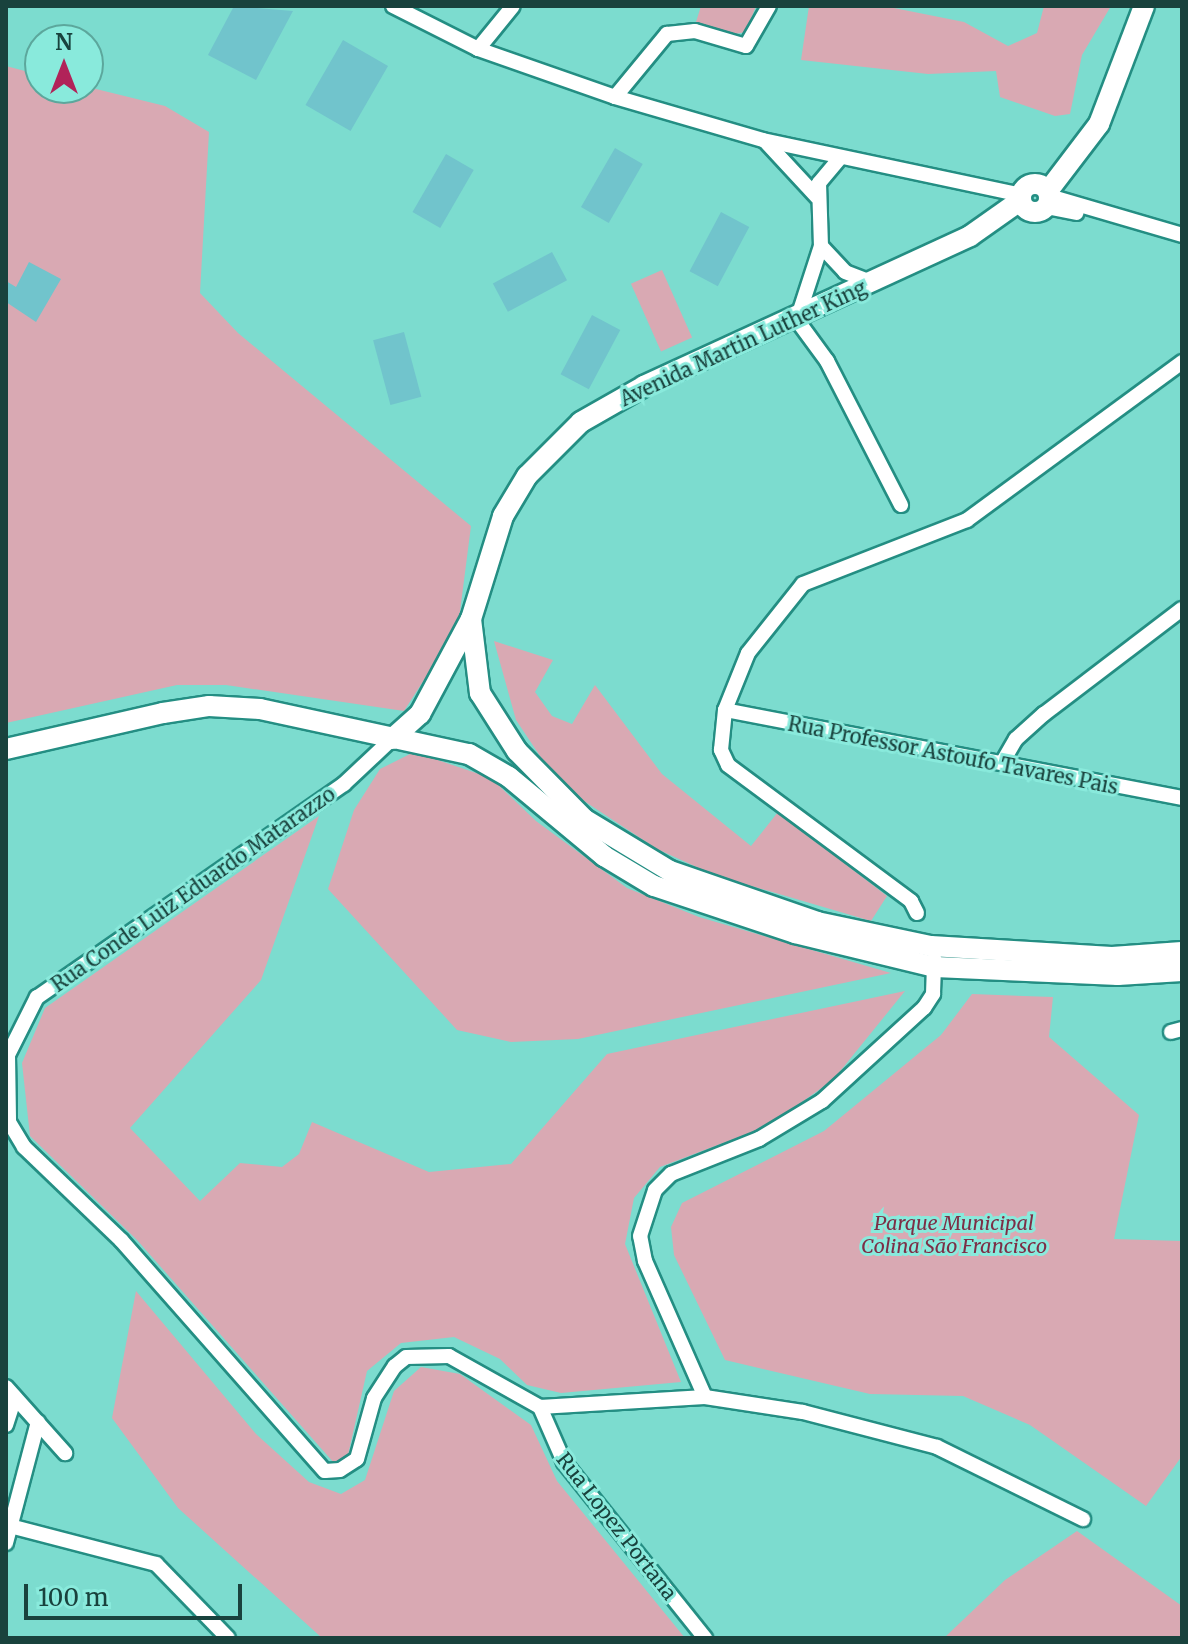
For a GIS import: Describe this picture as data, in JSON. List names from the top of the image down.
{
  "streets": {
    "main road": ["Avenida Martin Luther King"],
    "street": ["Rua Professor Astoufo Tavares Pais", "Rua Conde Luiz Eduardo Matarazzo", "Rua Lopez Portana"]
  },
  "crossings": [
    ["Avenida Martin Luther King", "Rua Conde Luiz Eduardo Matarazzo"],
    ["Rua Conde Luiz Eduardo Matarazzo", "Rua Lopez Portana"]
  ],
  "parks": ["Parque Municipal Colina São Francisco"],
  "scale_bar": "100 m",
  "north": "top"
}
